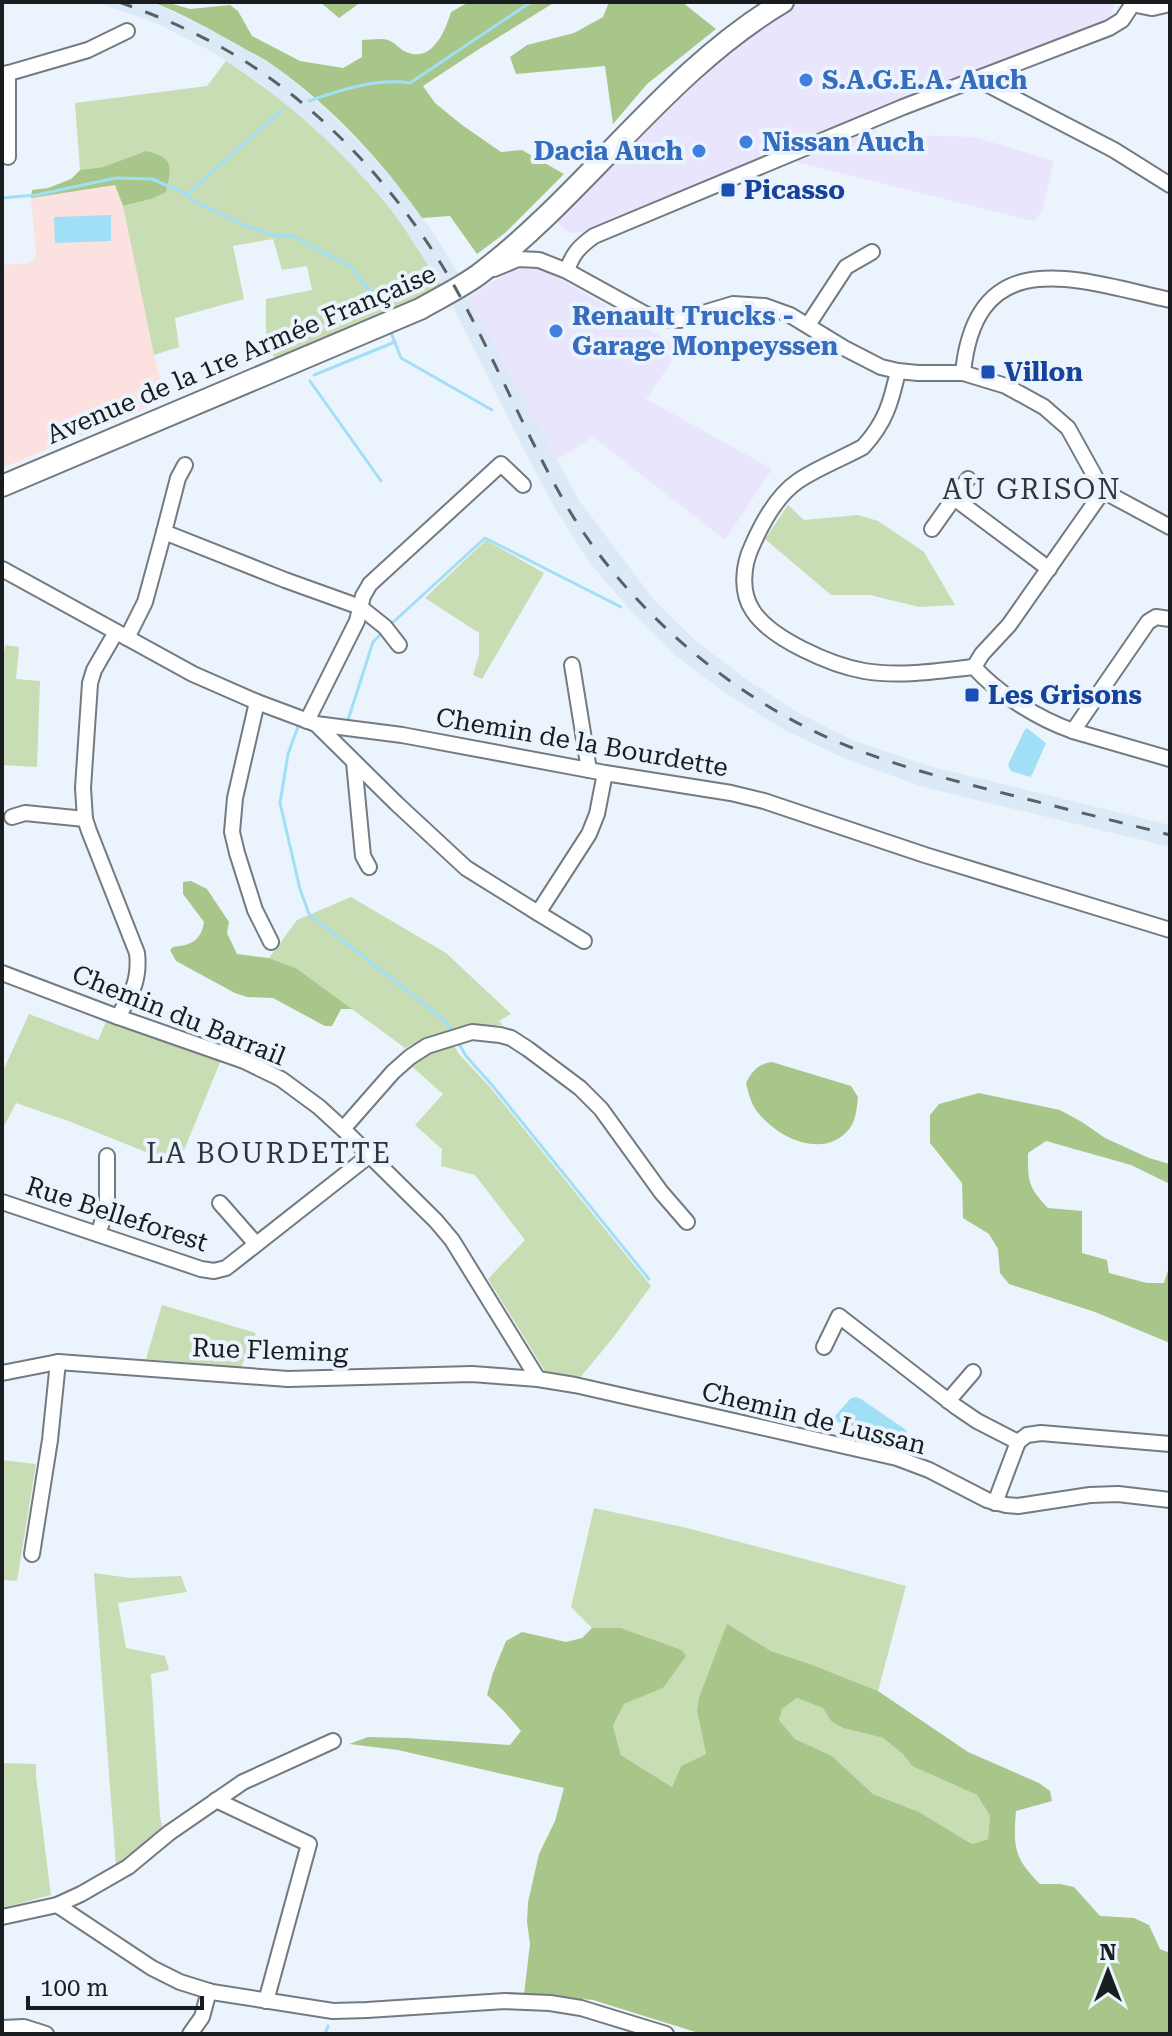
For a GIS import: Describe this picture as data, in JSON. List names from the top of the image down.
{
  "streets": {
    "main road": ["Avenue de la 1re Armée Française"],
    "street": [
      "Chemin de la Bourdette",
      "Chemin du Barrail",
      "Rue Belleforest",
      "Rue Fleming",
      "Chemin de Lussan"
    ]
  },
  "crossings": [
    ["Chemin du Barrail", "Rue Belleforest"],
    ["Chemin du Barrail", "Rue Fleming"],
    ["Chemin du Barrail", "Chemin de Lussan"],
    ["Rue Fleming", "Chemin de Lussan"]
  ],
  "districts": ["AU GRISON", "LA BOURDETTE"],
  "places": {
    "other": [
      "S.A.G.E.A. Auch",
      "Nissan Auch",
      "Dacia Auch",
      "Renault Trucks - Garage Monpeyssen"
    ],
    "transit": ["Picasso", "Villon", "Les Grisons"]
  },
  "scale_bar": "100 m",
  "north": "top"
}
